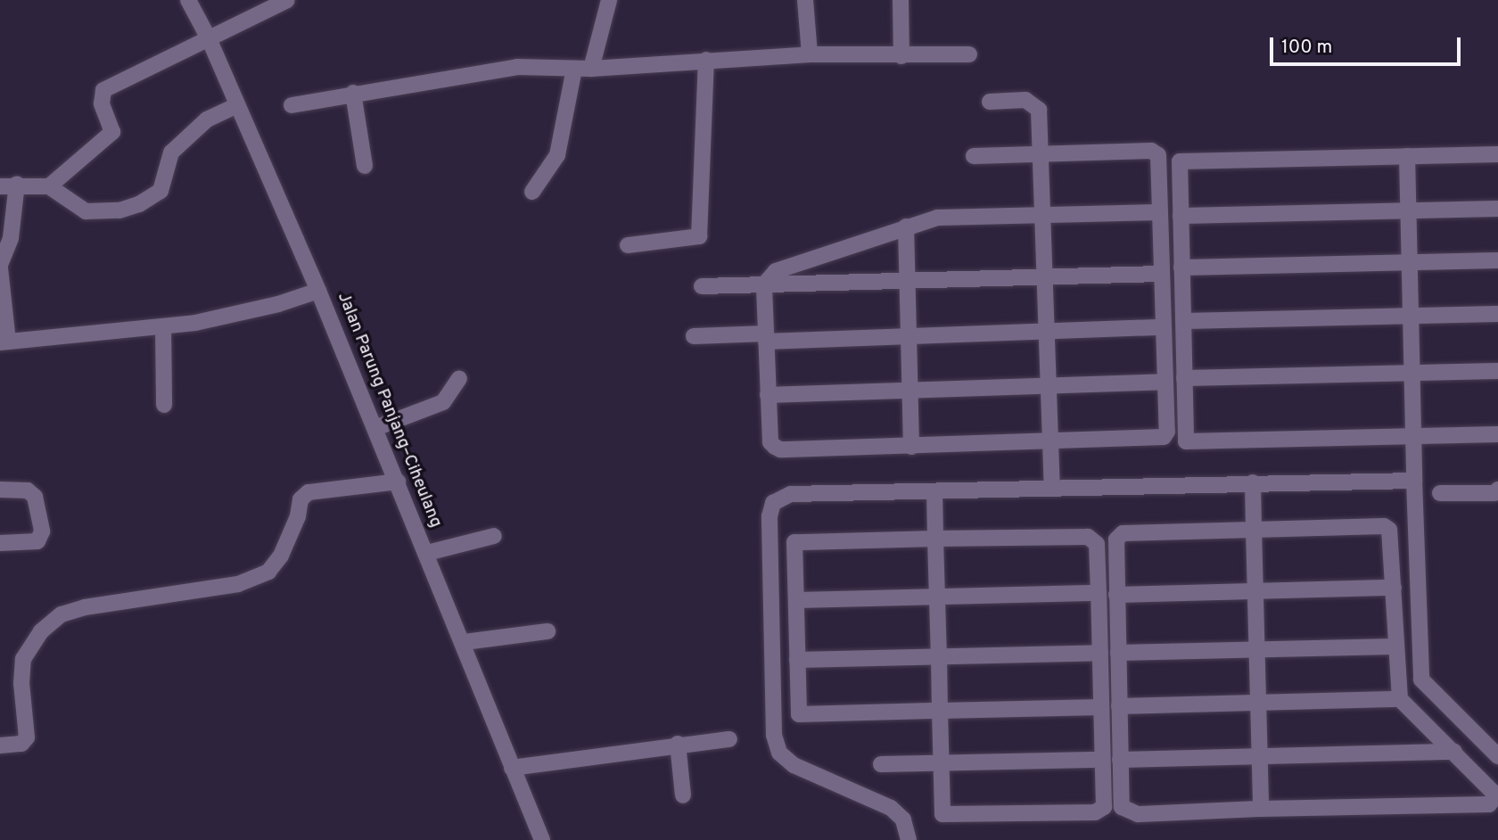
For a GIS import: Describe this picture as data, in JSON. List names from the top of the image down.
{
  "streets": {
    "street": ["Jalan Parung Panjang–Ciheulang"]
  },
  "scale_bar": "100 m"
}
